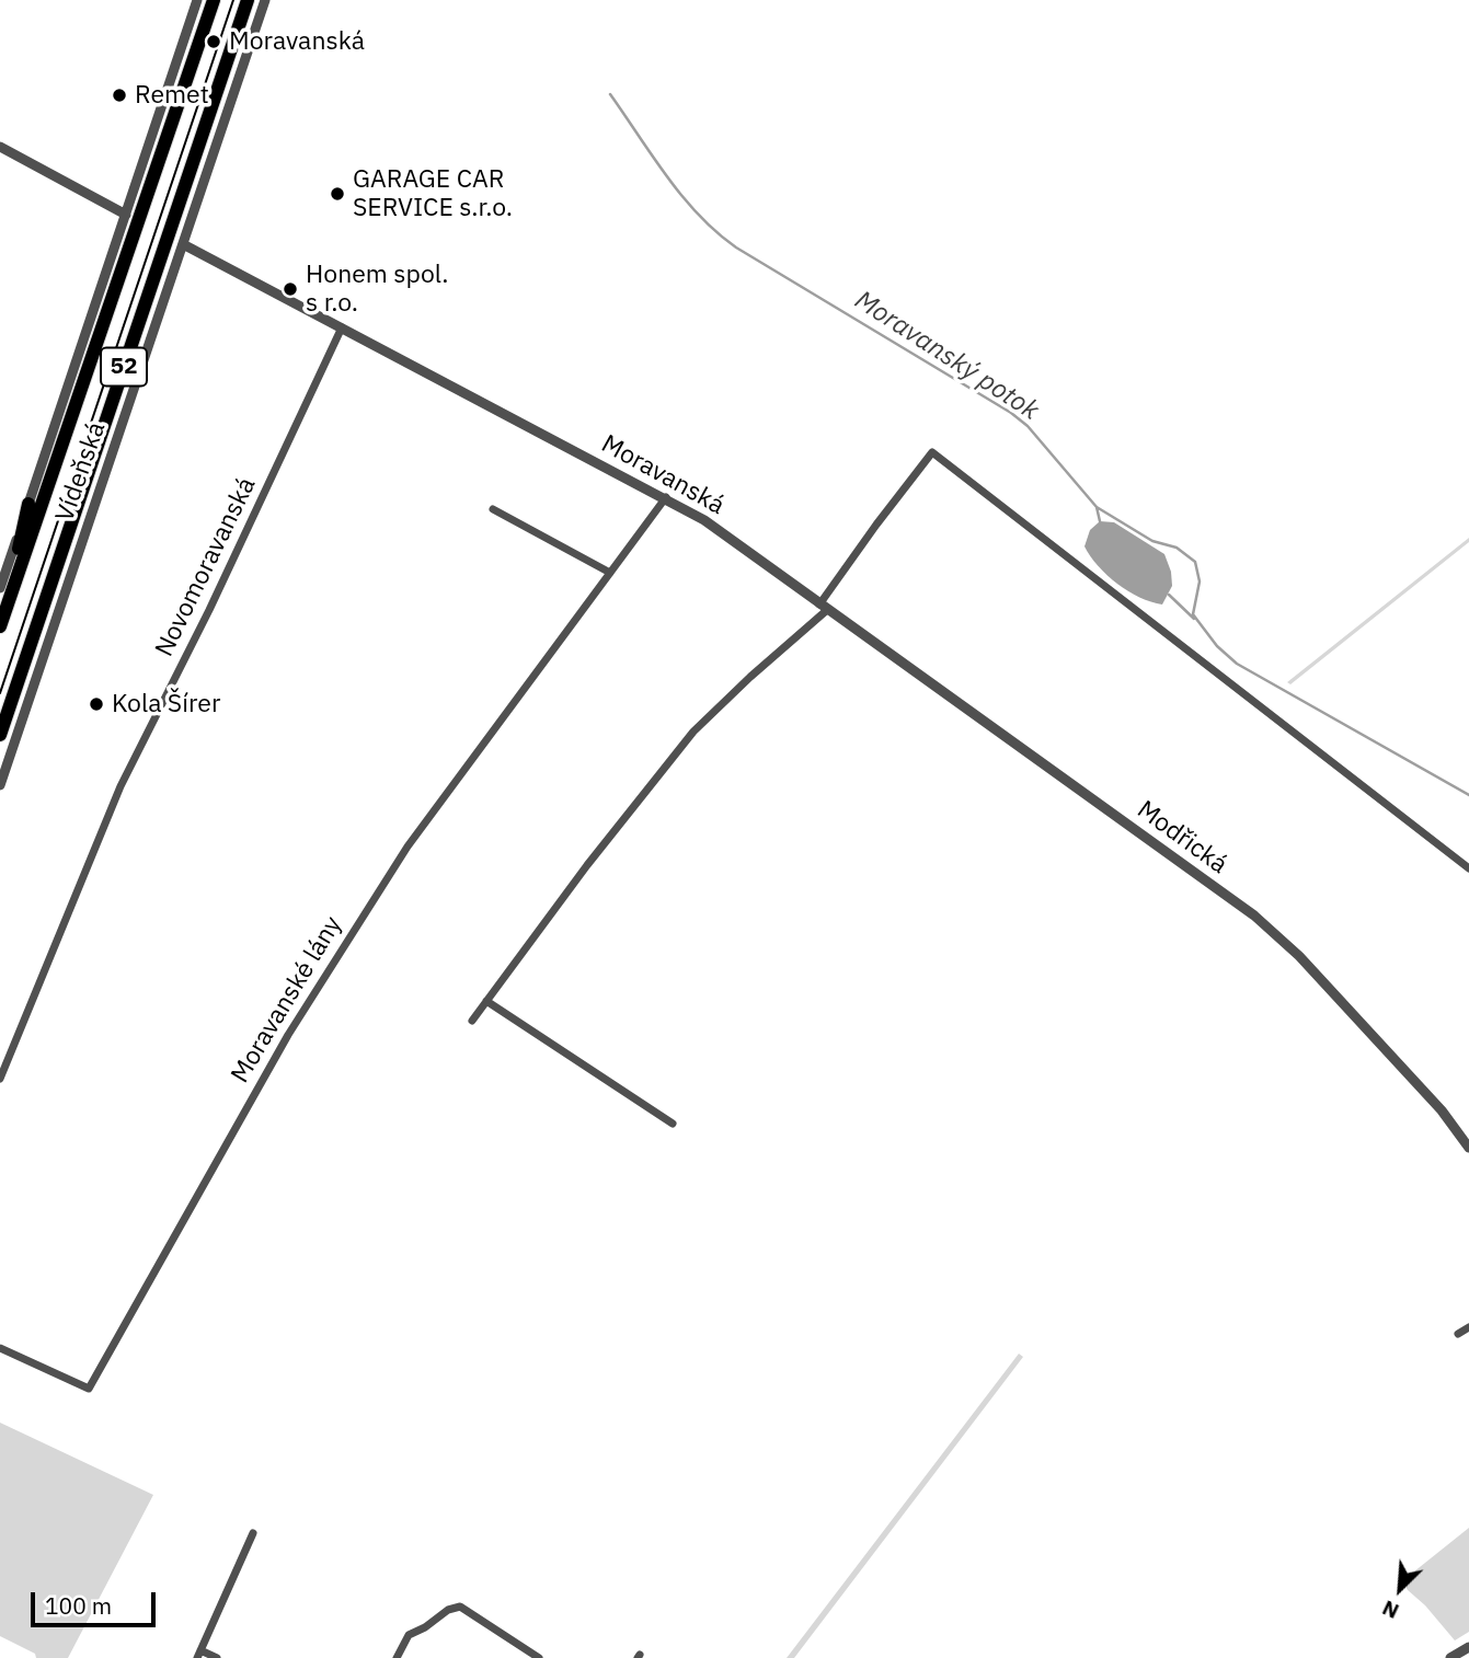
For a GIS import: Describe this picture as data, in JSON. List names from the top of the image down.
{
  "streets": {
    "highway": ["52", "Vídeňská"],
    "street": [
      "Moravanská",
      "Novomoravanská",
      "Modřická",
      "Moravanské lány"
    ]
  },
  "crossings": [
    ["Vídeňská", "Moravanská"],
    ["Moravanská", "Novomoravanská"],
    ["Moravanská", "Modřická"],
    ["Moravanská", "Moravanské lány"]
  ],
  "water": ["Moravanský potok"],
  "places": [
    "Moravanská",
    "Remet",
    "GARAGE CAR SERVICE s.r.o.",
    "Honem spol. s r.o.",
    "Kola Šírer"
  ],
  "scale_bar": "100 m",
  "north": "bottom left"
}
